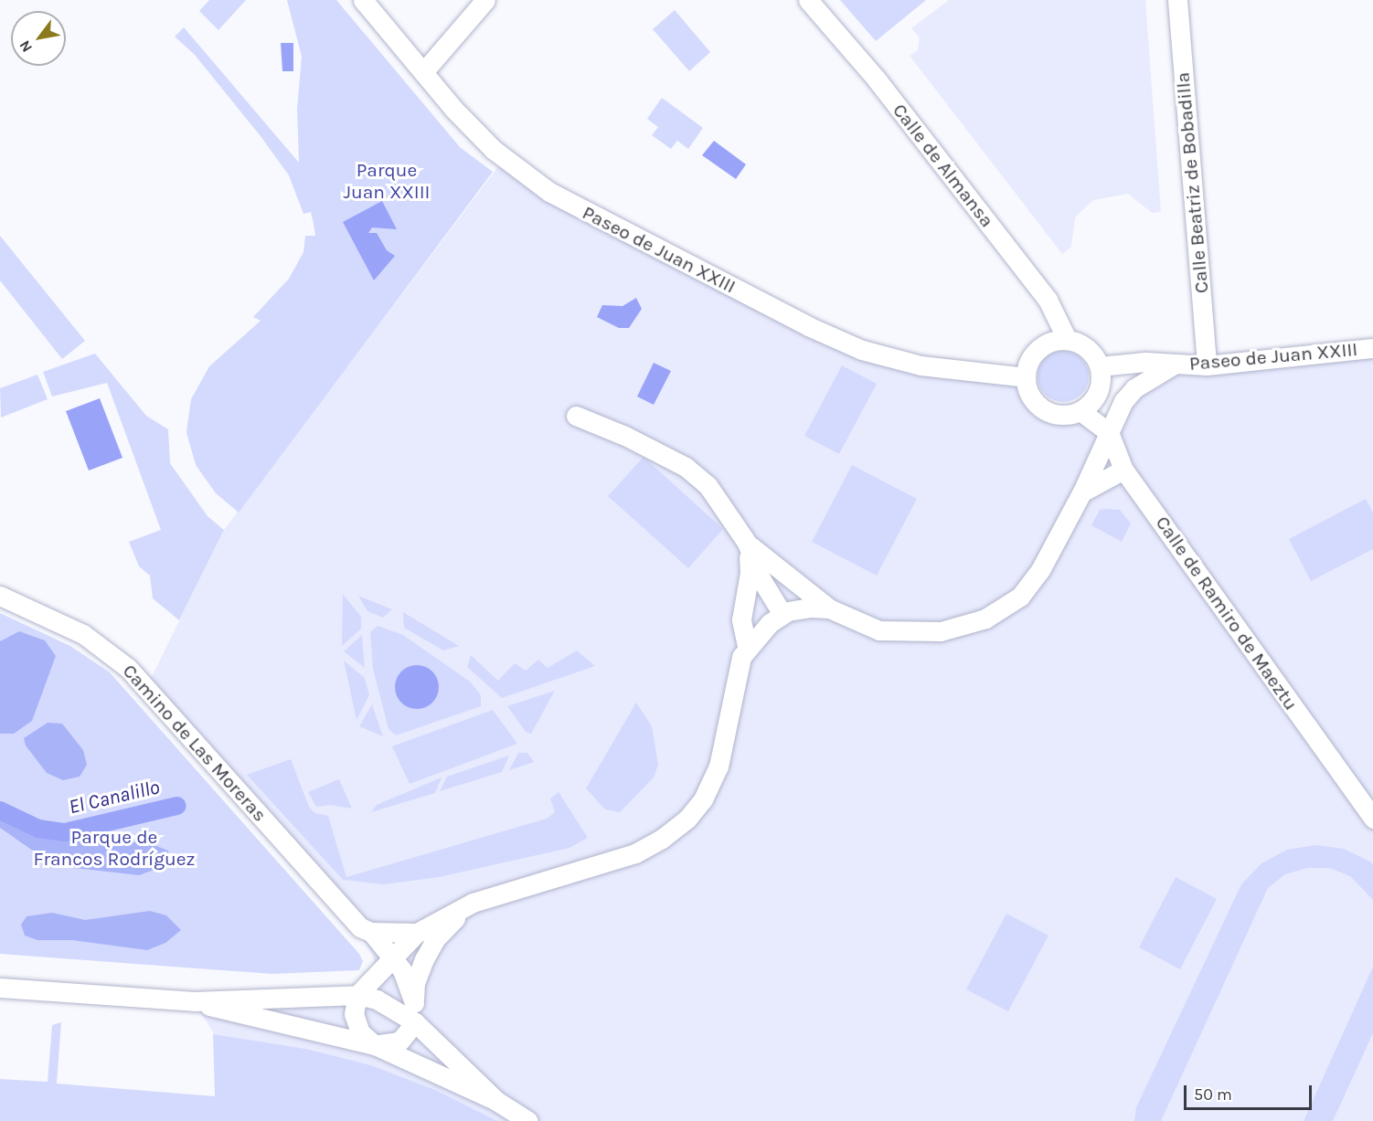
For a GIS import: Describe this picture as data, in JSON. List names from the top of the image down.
{
  "streets": {
    "street": [
      "Calle de Almansa",
      "Calle Beatriz de Bobadilla",
      "Paseo de Juan XXIII",
      "Calle de Ramiro de Maeztu",
      "Camino de Las Moreras"
    ]
  },
  "crossings": [
    ["Calle de Almansa", "Paseo de Juan XXIII"],
    ["Calle Beatriz de Bobadilla", "Paseo de Juan XXIII"],
    ["Paseo de Juan XXIII", "Calle de Ramiro de Maeztu"]
  ],
  "water": ["El Canalillo"],
  "parks": ["Parque Juan XXIII", "Parque de Francos Rodríguez"],
  "scale_bar": "50 m",
  "north": "bottom left"
}
